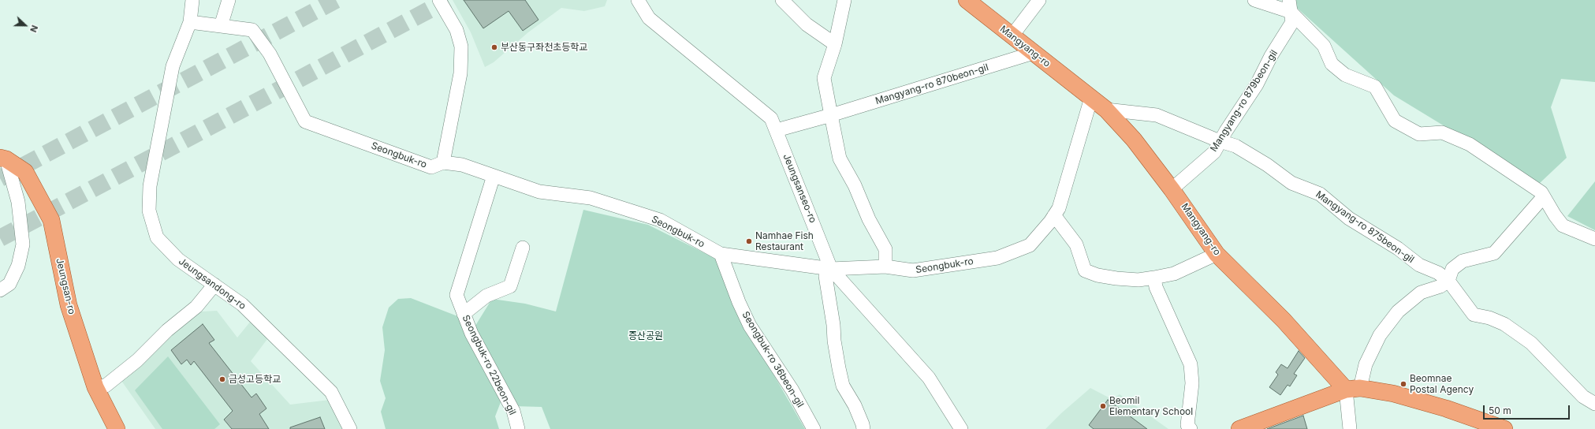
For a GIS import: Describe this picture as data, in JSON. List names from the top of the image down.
{
  "streets": {
    "main road": ["Mangyang-ro", "Jeungsan-ro"],
    "street": [
      "Mangyang-ro 870beon-gil",
      "Mangyang-ro 879beon-gil",
      "Seongbuk-ro",
      "Jeungsanseo-ro",
      "Mangyang-ro 875beon-gil",
      "Jeungsandong-ro",
      "Seongbuk-ro 36beon-gil",
      "Seongbuk-ro 22beon-gil"
    ]
  },
  "crossings": [
    ["Mangyang-ro", "Mangyang-ro 870beon-gil"],
    ["Mangyang-ro", "Mangyang-ro 879beon-gil"],
    ["Mangyang-ro", "Seongbuk-ro"],
    ["Mangyang-ro", "Mangyang-ro 875beon-gil"],
    ["Mangyang-ro 870beon-gil", "Jeungsanseo-ro"],
    ["Mangyang-ro 879beon-gil", "Mangyang-ro 875beon-gil"],
    ["Seongbuk-ro", "Jeungsanseo-ro"],
    ["Seongbuk-ro", "Jeungsandong-ro"],
    ["Seongbuk-ro", "Seongbuk-ro 36beon-gil"],
    ["Seongbuk-ro", "Seongbuk-ro 22beon-gil"]
  ],
  "parks": ["증산공원"],
  "places": [
    "부산동구좌천초등학교",
    "Namhae Fish Restaurant",
    "금성고등학교",
    "Beomnae Postal Agency",
    "Beomil Elementary School"
  ],
  "scale_bar": "50 m",
  "north": "right"
}
